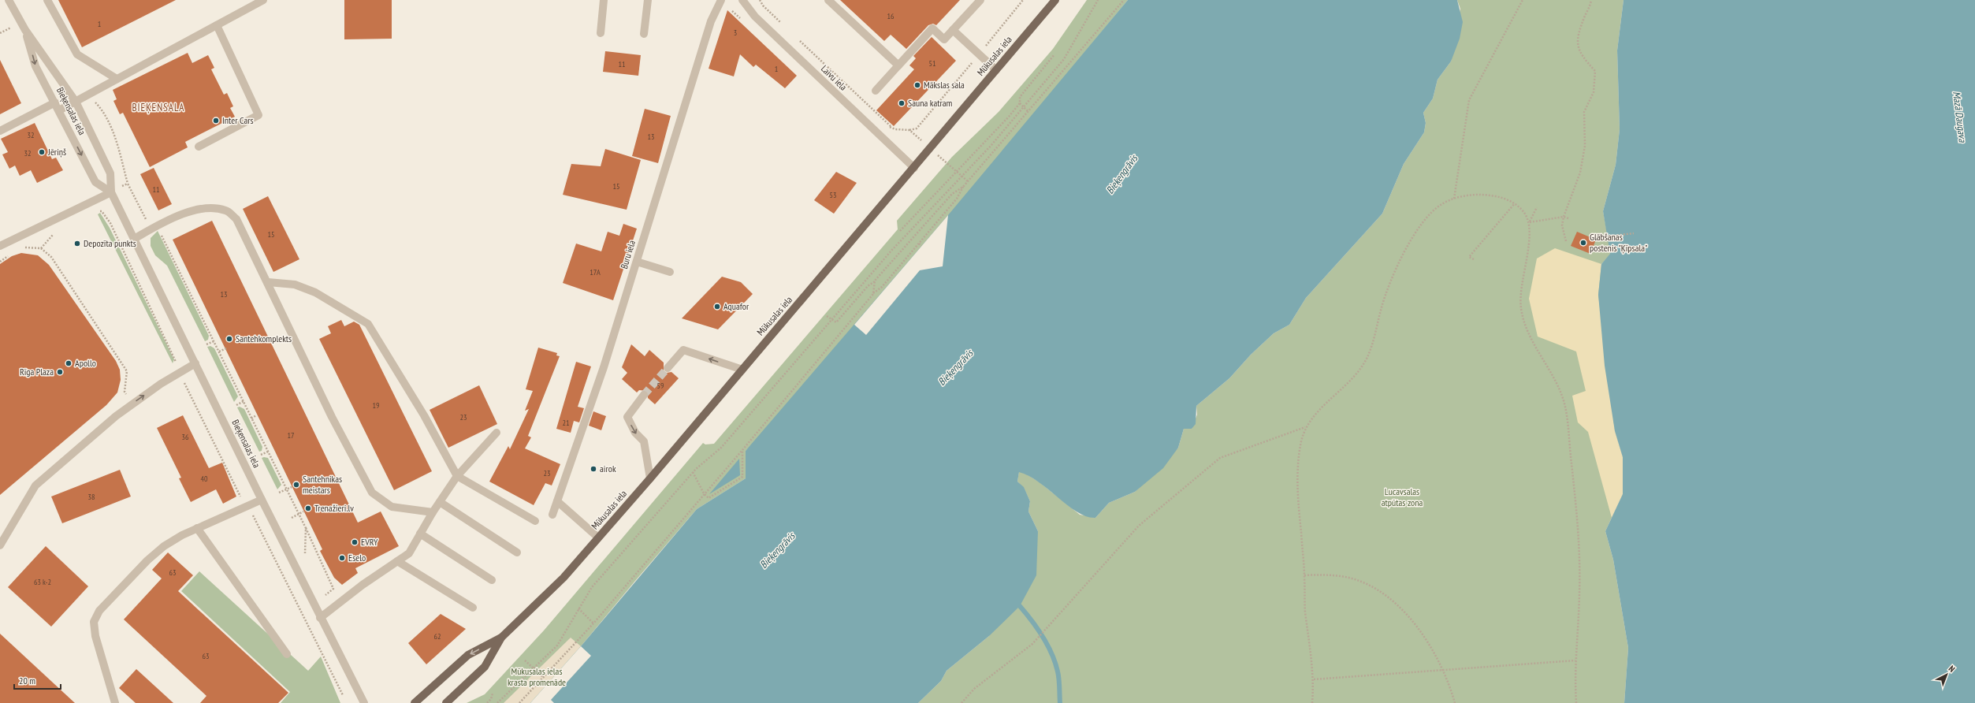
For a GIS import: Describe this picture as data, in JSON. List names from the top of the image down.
{
  "streets": {
    "main road": ["Mūkusalas iela"],
    "street": ["Laivu iela", "Bieķensalas iela", "Buru iela"]
  },
  "crossings": [
    ["Mūkusalas iela", "Laivu iela"]
  ],
  "districts": ["BIEĶENSALA"],
  "water": ["Mazā Daugava", "Bieķengrāvis"],
  "parks": ["Lucavsalas atpūtas zona", "Mūkusalas ielas krasta promenāde"],
  "places": [
    "Mākslas sala",
    "Sauna katram",
    "Inter Cars",
    "Jēriņš",
    "Glābšanas postenis \"Ķīpsala\"",
    "Depozīta punkts",
    "Aquafor",
    "Santehkomplekts",
    "Apollo",
    "Rīga Plaza",
    "airok",
    "Santehnikas meistars",
    "Trenažieri.lv",
    "EVRY",
    "Eselo"
  ],
  "house_numbers": [
    "16",
    "1",
    "3",
    "51",
    "11",
    "1",
    "32",
    "13",
    "32",
    "15",
    "11",
    "53",
    "15",
    "17A",
    "13",
    "59",
    "19",
    "23",
    "21",
    "17",
    "36",
    "23",
    "40",
    "38",
    "63",
    "63 k-2",
    "62",
    "63"
  ],
  "scale_bar": "20 m",
  "north": "top right"
}
